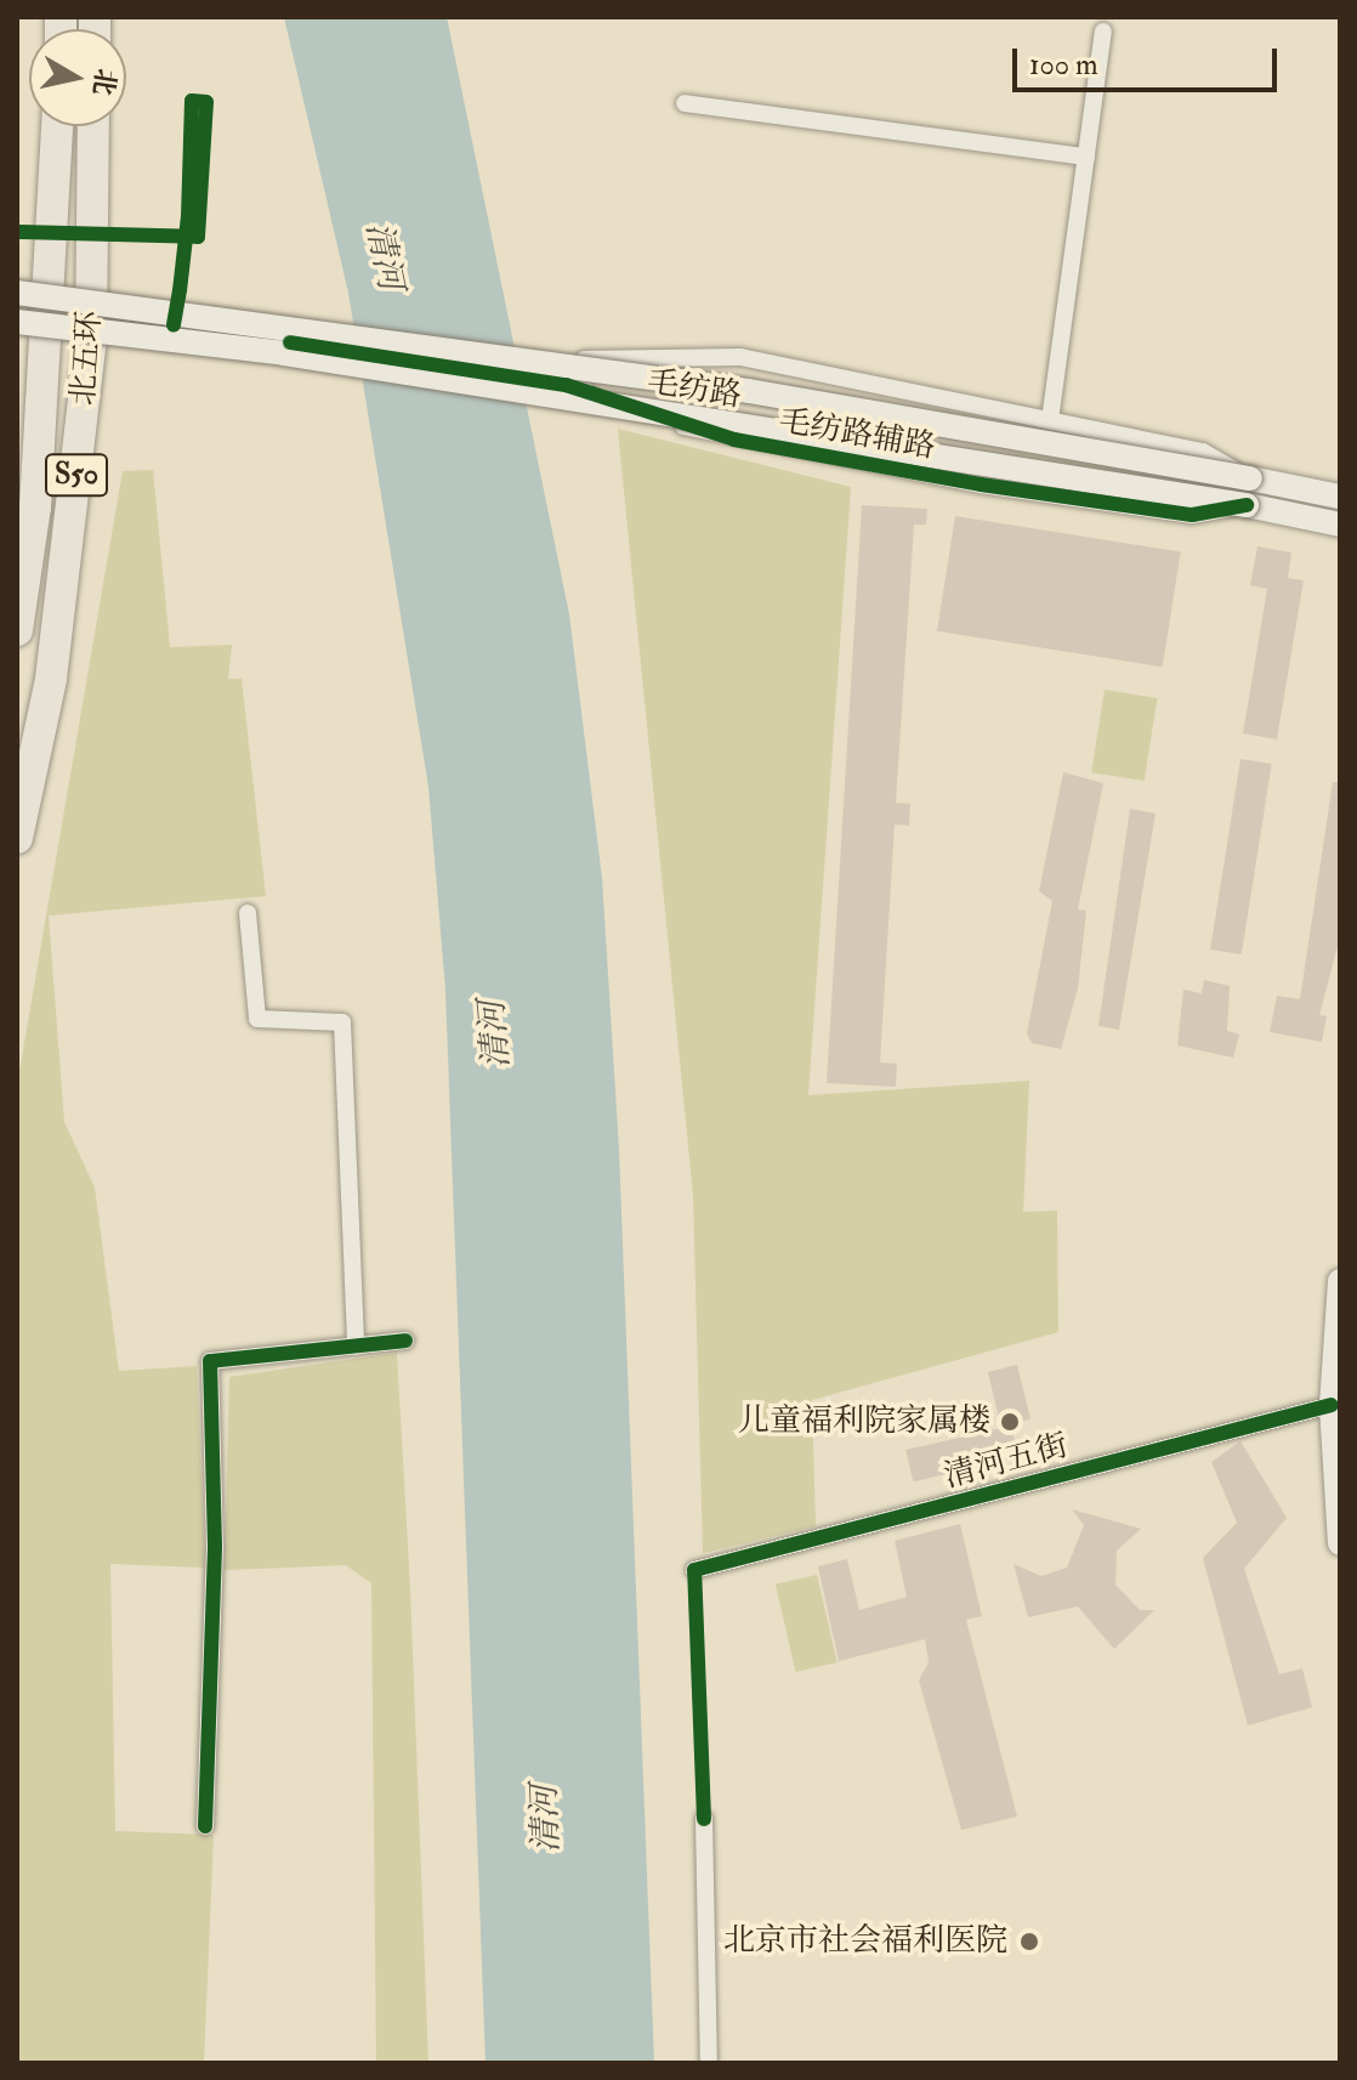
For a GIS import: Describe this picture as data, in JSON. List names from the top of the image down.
{
  "streets": {
    "highway": ["北五环", "S50"],
    "main road": ["毛纺路"],
    "street": ["毛纺路辅路", "清河五街"]
  },
  "crossings": [
    ["毛纺路", "毛纺路辅路"]
  ],
  "water": ["清河"],
  "places": ["儿童福利院家属楼", "北京市社会福利医院"],
  "scale_bar": "100 m",
  "north": "right"
}
